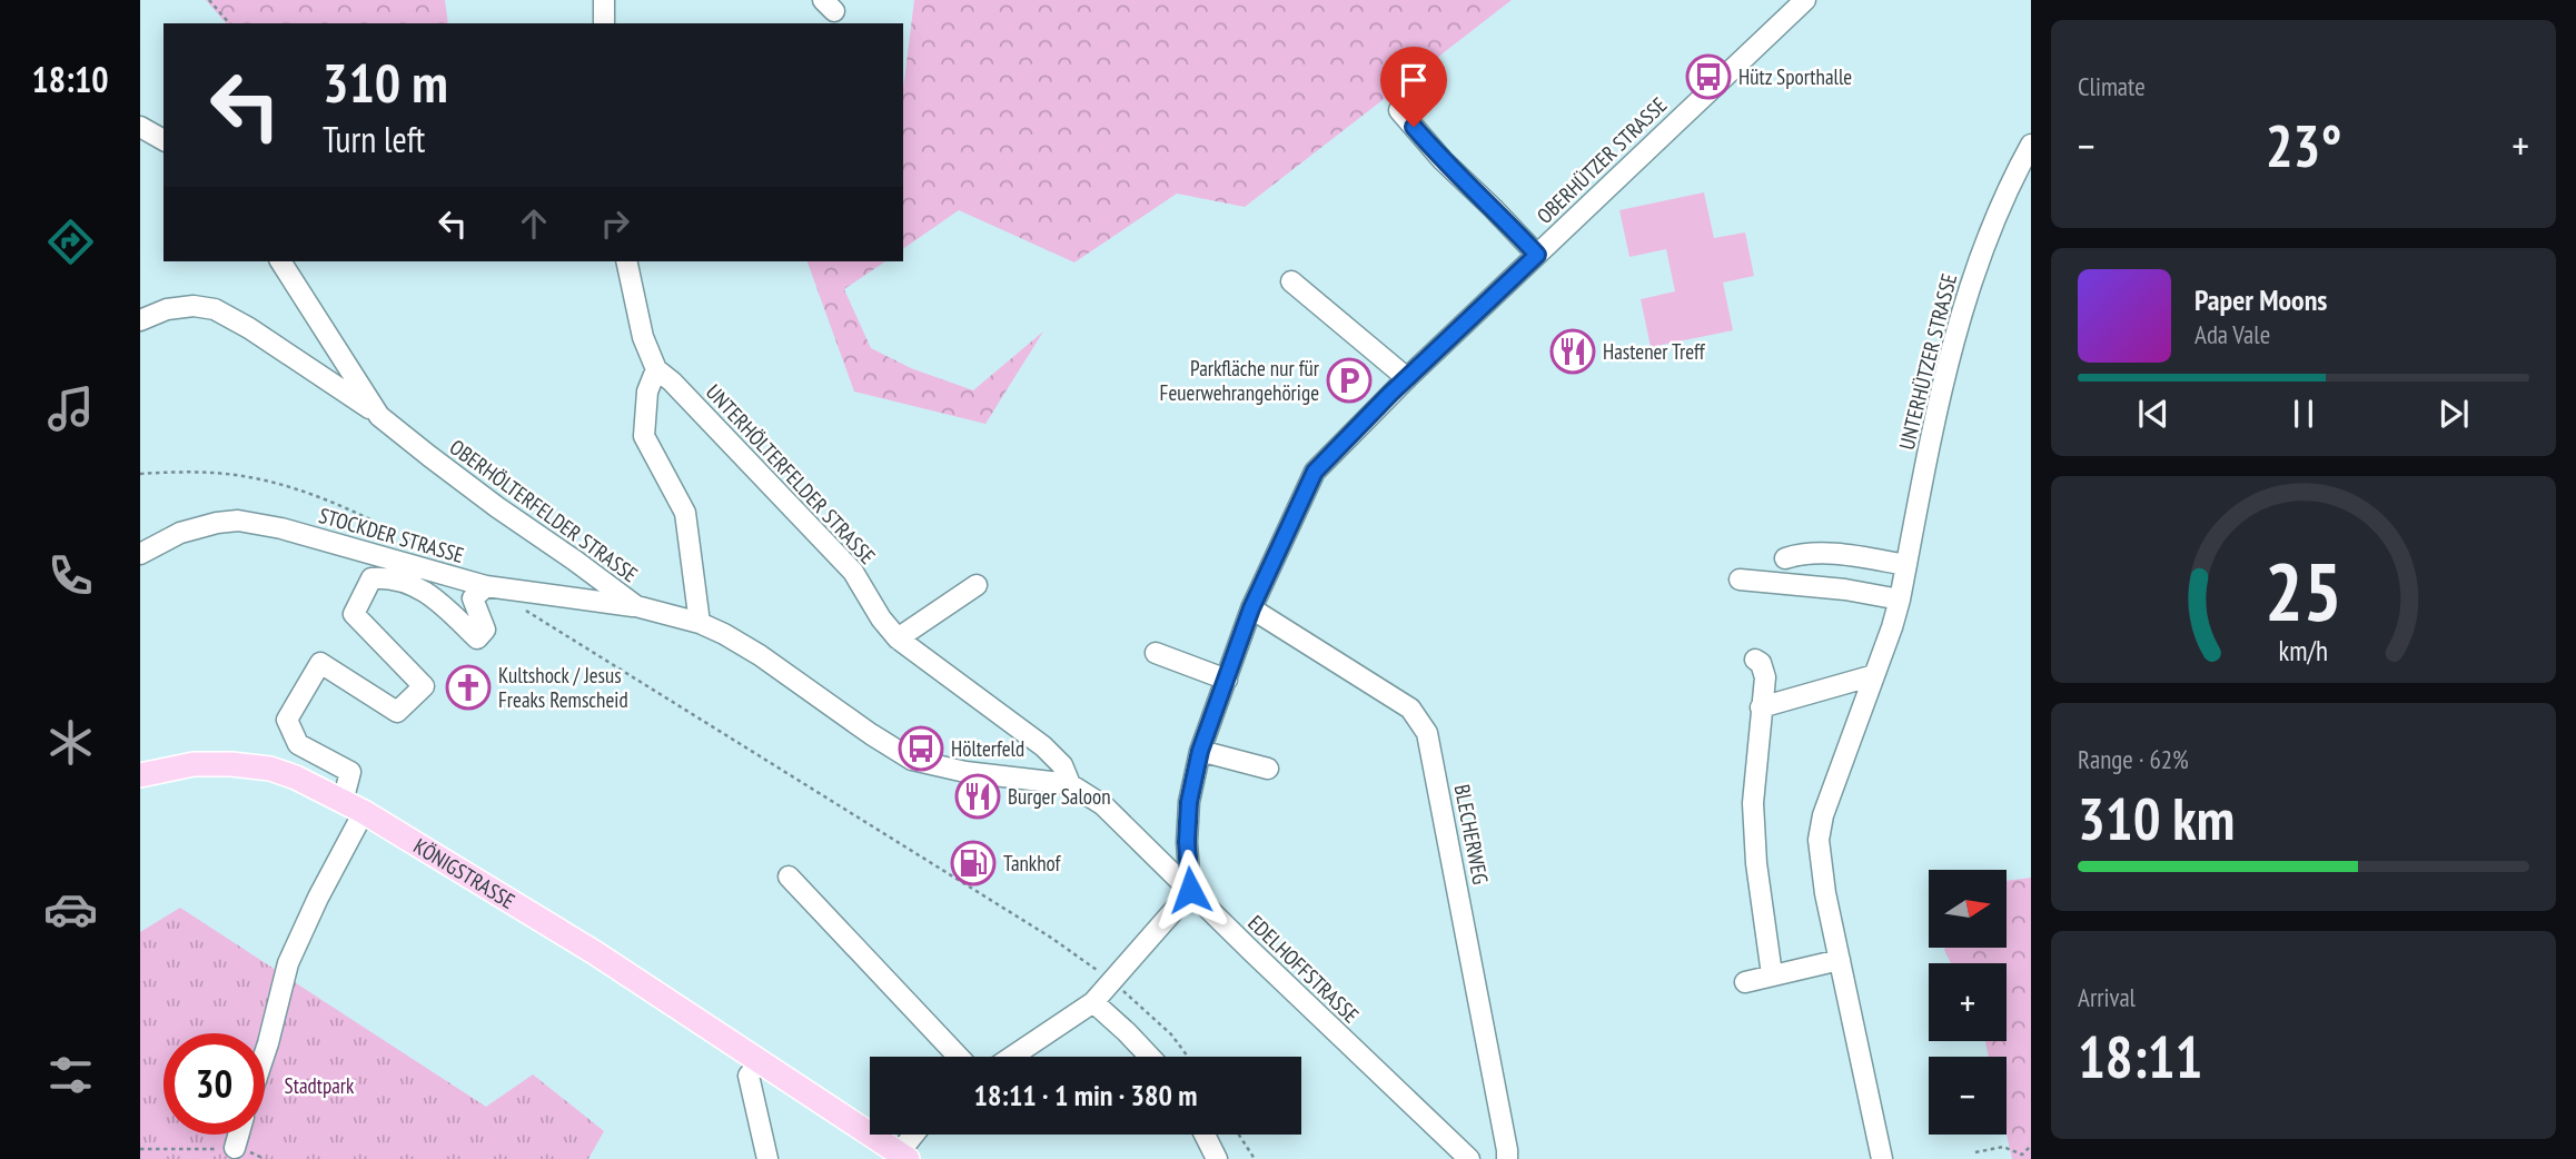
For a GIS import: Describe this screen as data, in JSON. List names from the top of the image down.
{
  "streets": {
    "main road": ["KÖNIGSTRASSE"],
    "street": [
      "OBERHÜTZER STRASSE",
      "UNTERHÜTZER STRASSE",
      "UNTERHÖLTERFELDER STRASSE",
      "OBERHÖLTERFELDER STRASSE",
      "STOCKDER STRASSE",
      "BLECHERWEG",
      "EDELHOFFSTRASSE"
    ]
  },
  "crossings": [
    ["OBERHÜTZER STRASSE", "BLECHERWEG"],
    ["OBERHÜTZER STRASSE", "EDELHOFFSTRASSE"],
    ["UNTERHÖLTERFELDER STRASSE", "OBERHÖLTERFELDER STRASSE"],
    ["UNTERHÖLTERFELDER STRASSE", "EDELHOFFSTRASSE"],
    ["OBERHÖLTERFELDER STRASSE", "STOCKDER STRASSE"],
    ["OBERHÖLTERFELDER STRASSE", "EDELHOFFSTRASSE"]
  ],
  "parks": ["Stadtpark"],
  "places": {
    "bus stop": ["Hütz Sporthalle", "Hölterfeld"],
    "restaurant": ["Hastener Treff", "Burger Saloon"],
    "parking": ["Parkfläche nur für Feuerwehrangehörige"],
    "church": ["Kultshock / Jesus Freaks Remscheid"],
    "fuel station": ["Tankhof"]
  },
  "north": "right",
  "page": {
    "tabs": "18:10",
    "tile": [
      "Climate",
      ["Range · 62%", "310 km"],
      ["Arrival", "18:11"]
    ],
    "turn": ["310 m", "Turn left"],
    "heat": ["−", "23°", "+"],
    "song": ["Paper Moons", "Ada Vale"],
    "map_buttons": ["+", "−"],
    "limit": "30",
    "trip": "18:11 · 1 min · 380 m",
    "gauge": ["25", "km/h"]
  }
}
